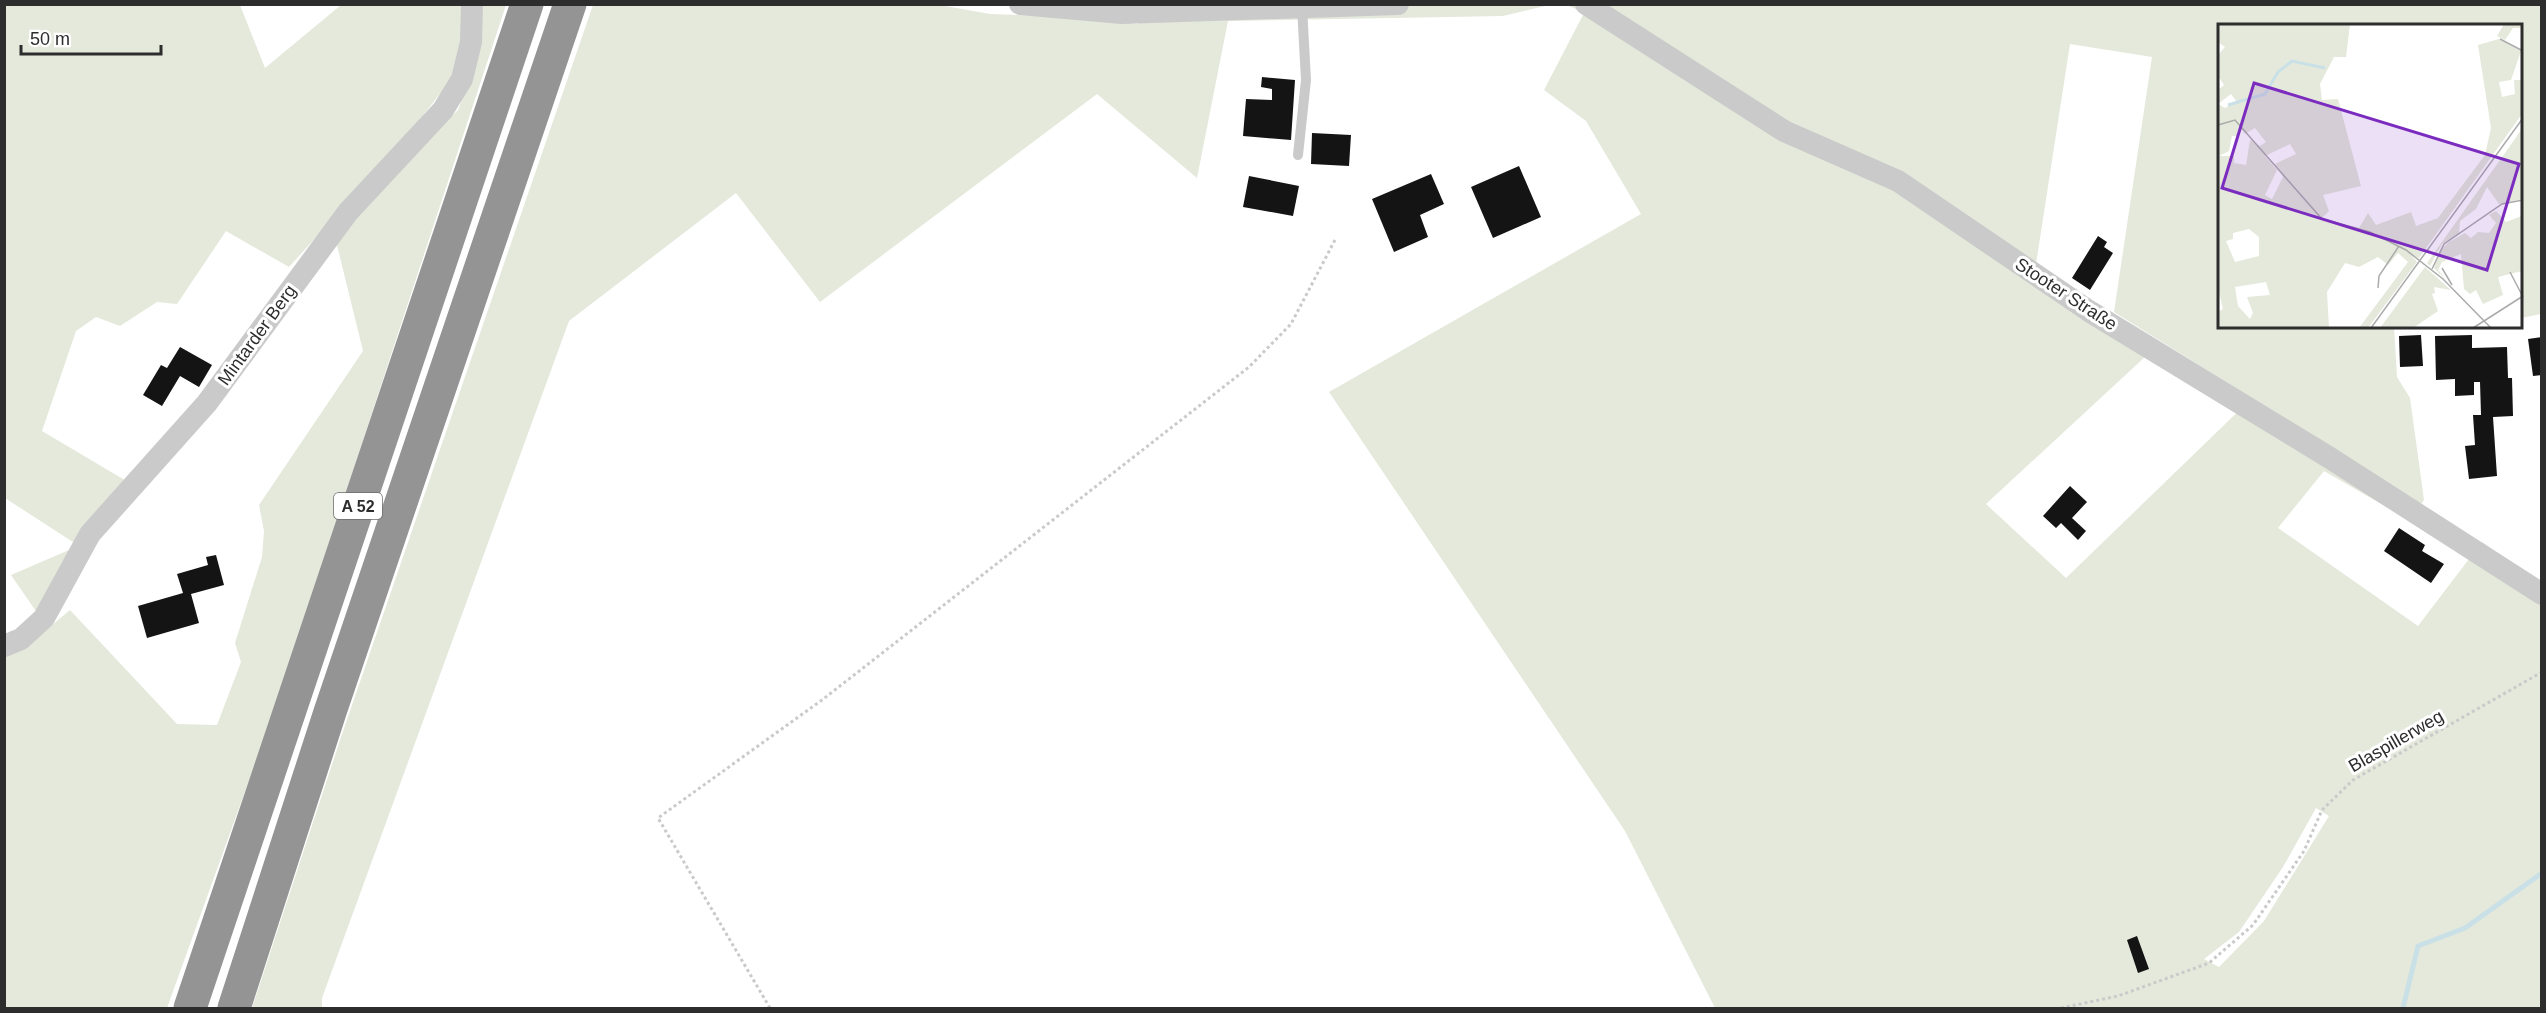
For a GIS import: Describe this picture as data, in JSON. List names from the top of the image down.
{
  "streets": {
    "highway": ["A 52"],
    "street": ["Stooter Straße", "Mintarder Berg"],
    "path": ["Blaspillerweg"]
  },
  "scale_bar": "50 m"
}
